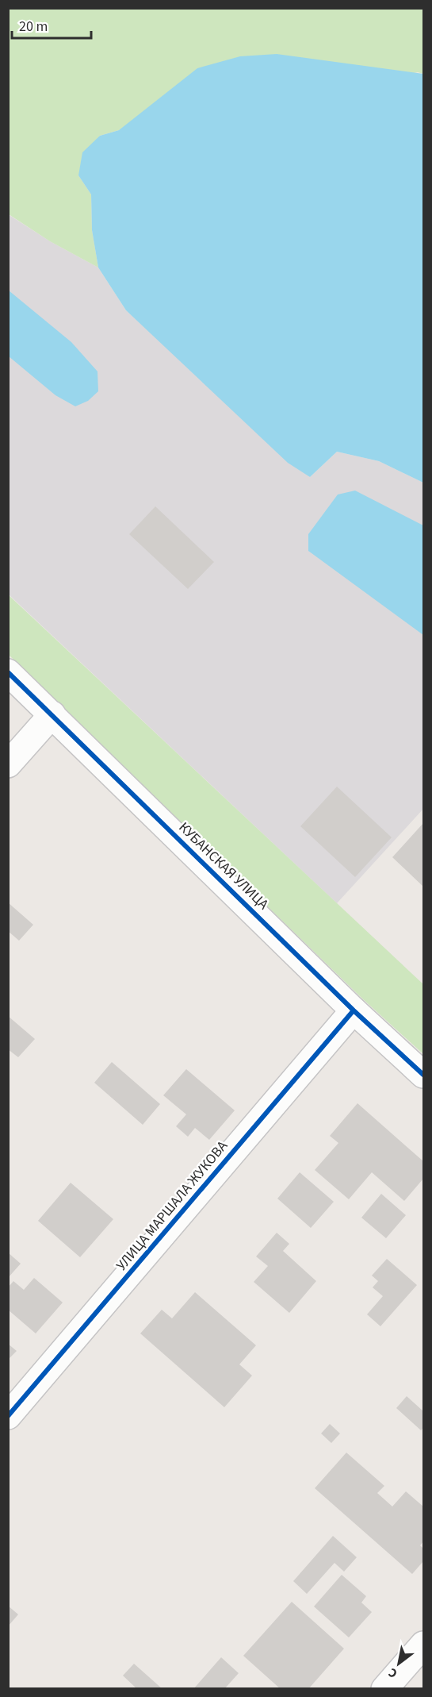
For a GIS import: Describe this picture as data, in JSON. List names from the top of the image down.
{
  "streets": {
    "street": ["КУБАНСКАЯ УЛИЦА", "УЛИЦА МАРШАЛА ЖУКОВА"]
  },
  "crossings": [
    ["КУБАНСКАЯ УЛИЦА", "УЛИЦА МАРШАЛА ЖУКОВА"]
  ],
  "scale_bar": "20 m",
  "north": "bottom left"
}
